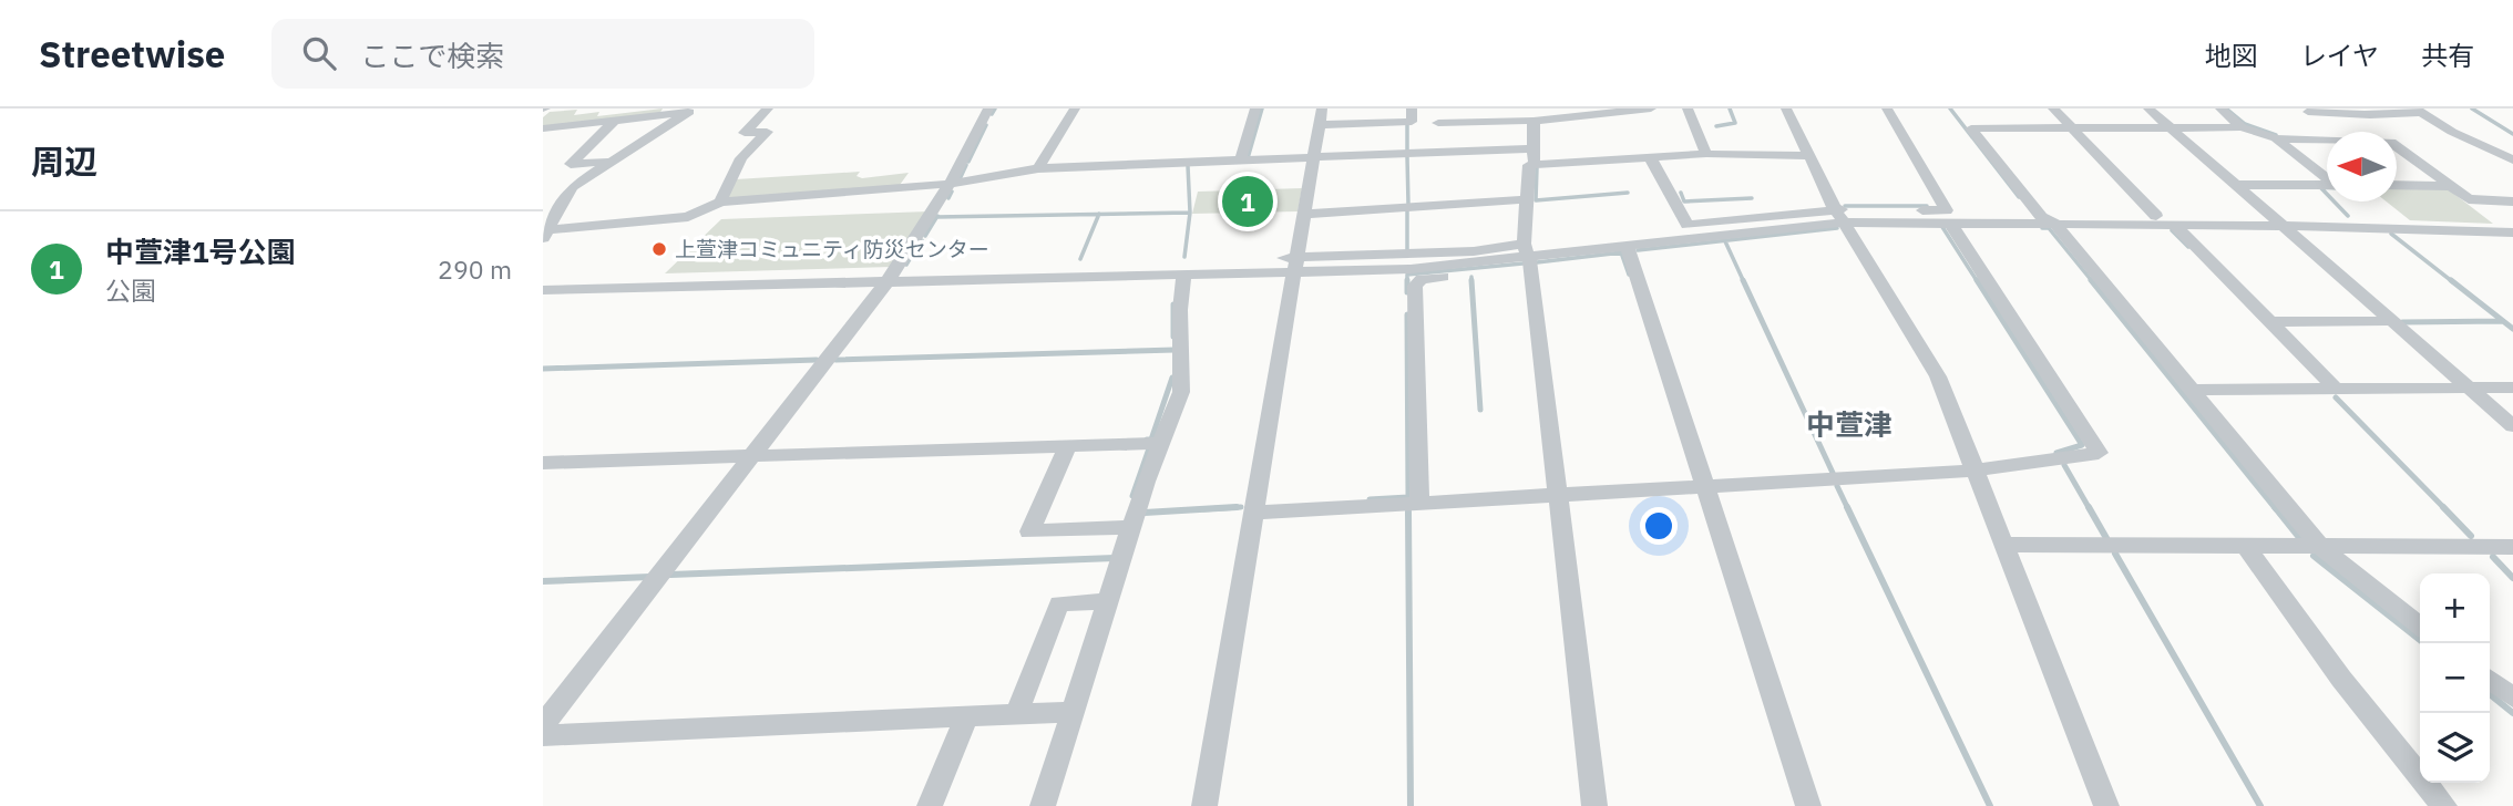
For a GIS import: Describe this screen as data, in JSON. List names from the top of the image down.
{
  "districts": ["中萱津"],
  "places": ["上萱津コミュニティ防災センター"],
  "north": "left",
  "page": {
    "header": "Streetwise",
    "search": "ここで検索",
    "nav": ["地図", "レイヤ", "共有"],
    "heading": "周辺",
    "pins": "1",
    "list": [
      {
        "mark": "1",
        "name": "中萱津1号公園",
        "note": "公園",
        "value": "290 m"
      }
    ],
    "map_buttons": ["+", "−"]
  }
}
